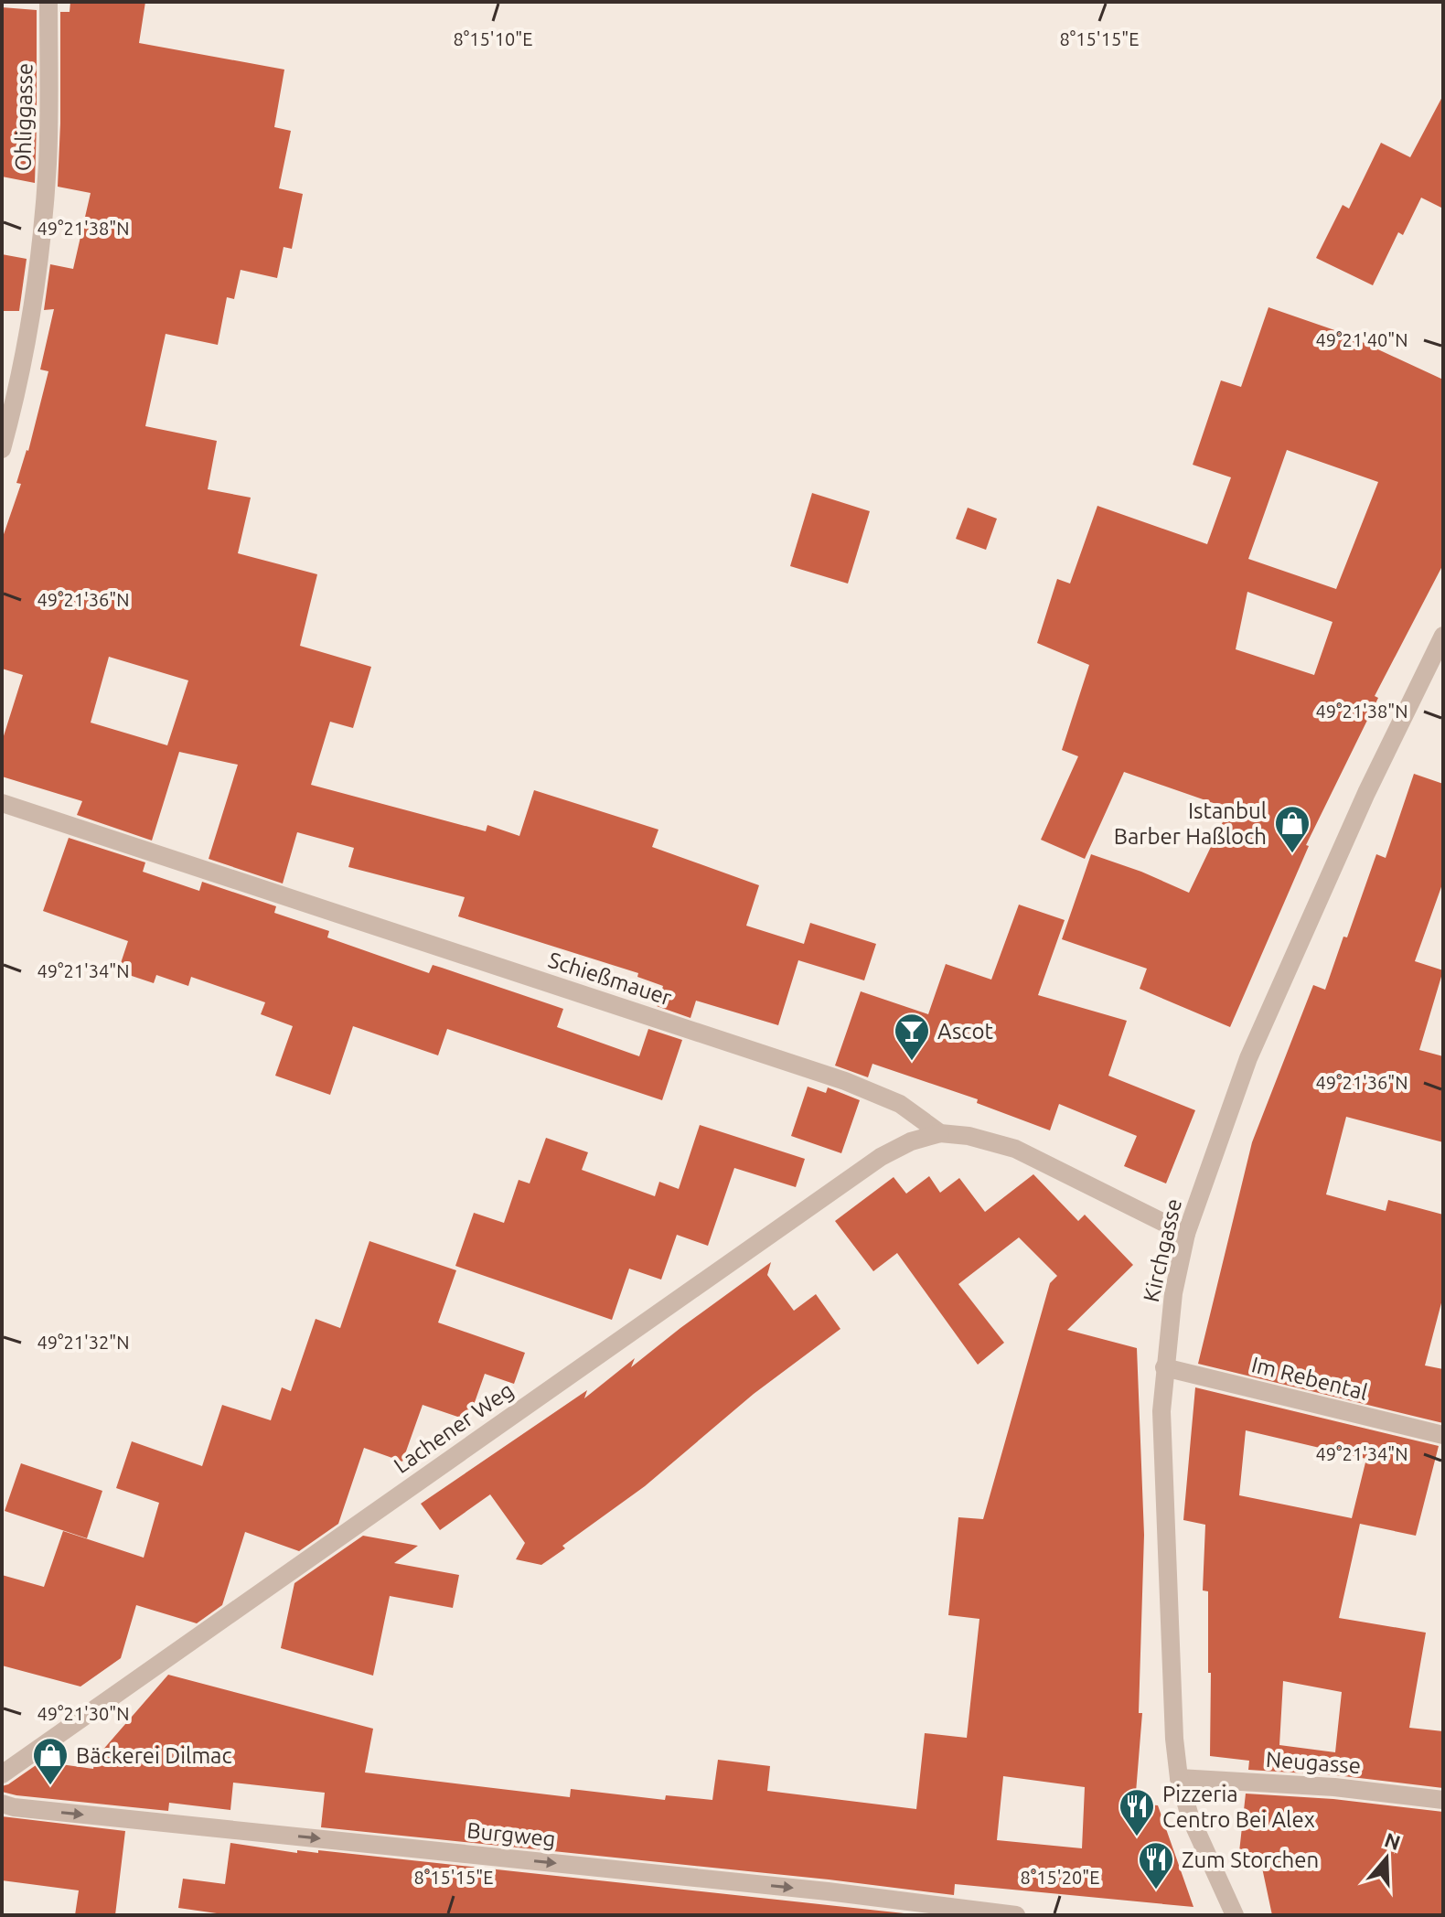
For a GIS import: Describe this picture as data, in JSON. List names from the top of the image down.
{
  "streets": {
    "street": [
      "Ohliggasse",
      "Schießmauer",
      "Kirchgasse",
      "Im Rebental",
      "Lachener Weg",
      "Neugasse",
      "Burgweg"
    ]
  },
  "crossings": [
    ["Schießmauer", "Kirchgasse"],
    ["Schießmauer", "Lachener Weg"],
    ["Kirchgasse", "Im Rebental"],
    ["Kirchgasse", "Neugasse"]
  ],
  "one_way": ["Burgweg"],
  "places": {
    "shop": ["Istanbul Barber Haßloch", "Bäckerei Dilmac"],
    "bar": ["Ascot"],
    "restaurant": ["Pizzeria Centro Bei Alex", "Zum Storchen"]
  },
  "north": "top",
  "coordinates": [
    "8°15'10\"E",
    "8°15'15\"E",
    "49°21'38\"N",
    "49°21'40\"N",
    "49°21'36\"N",
    "49°21'34\"N",
    "49°21'32\"N",
    "49°21'30\"N",
    "8°15'20\"E"
  ]
}
